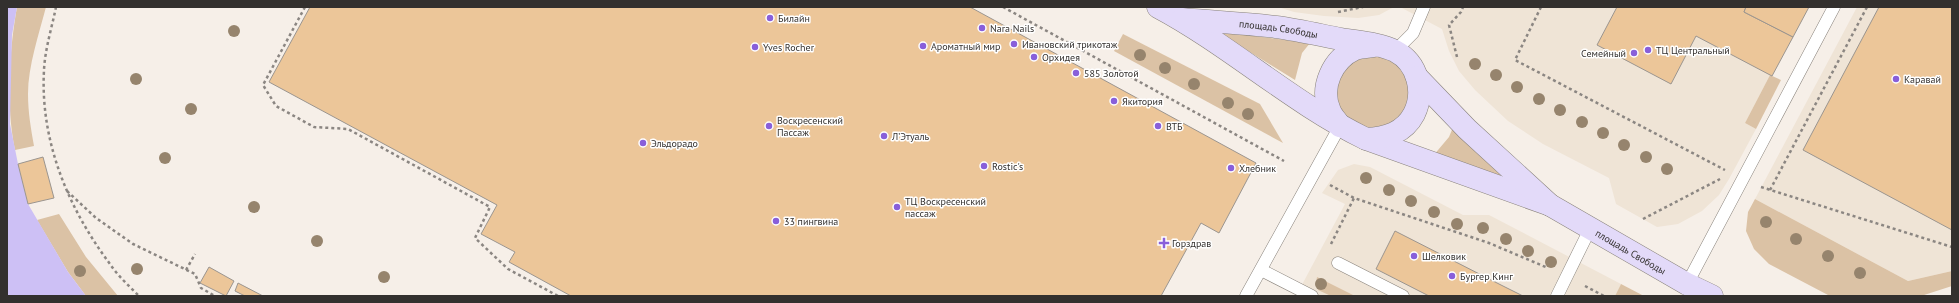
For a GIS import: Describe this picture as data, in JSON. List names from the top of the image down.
{
  "streets": {
    "main road": ["площадь Свободы"]
  },
  "places": {
    "other": [
      "Билайн",
      "Nara Nails",
      "Ивановский трикотаж",
      "Ароматный мир",
      "Yves Rocher",
      "ТЦ Центральный",
      "Семейный",
      "Орхидея",
      "585 Золотой",
      "Каравай",
      "Якитория",
      "Воскресенский Пассаж",
      "ВТБ",
      "Л’Этуаль",
      "Эльдорадо",
      "Rostic's",
      "Хлебник",
      "ТЦ Воскресенский пассаж",
      "33 пингвина",
      "Шелковик",
      "Бургер Кинг"
    ],
    "health": ["Горздрав"]
  }
}
